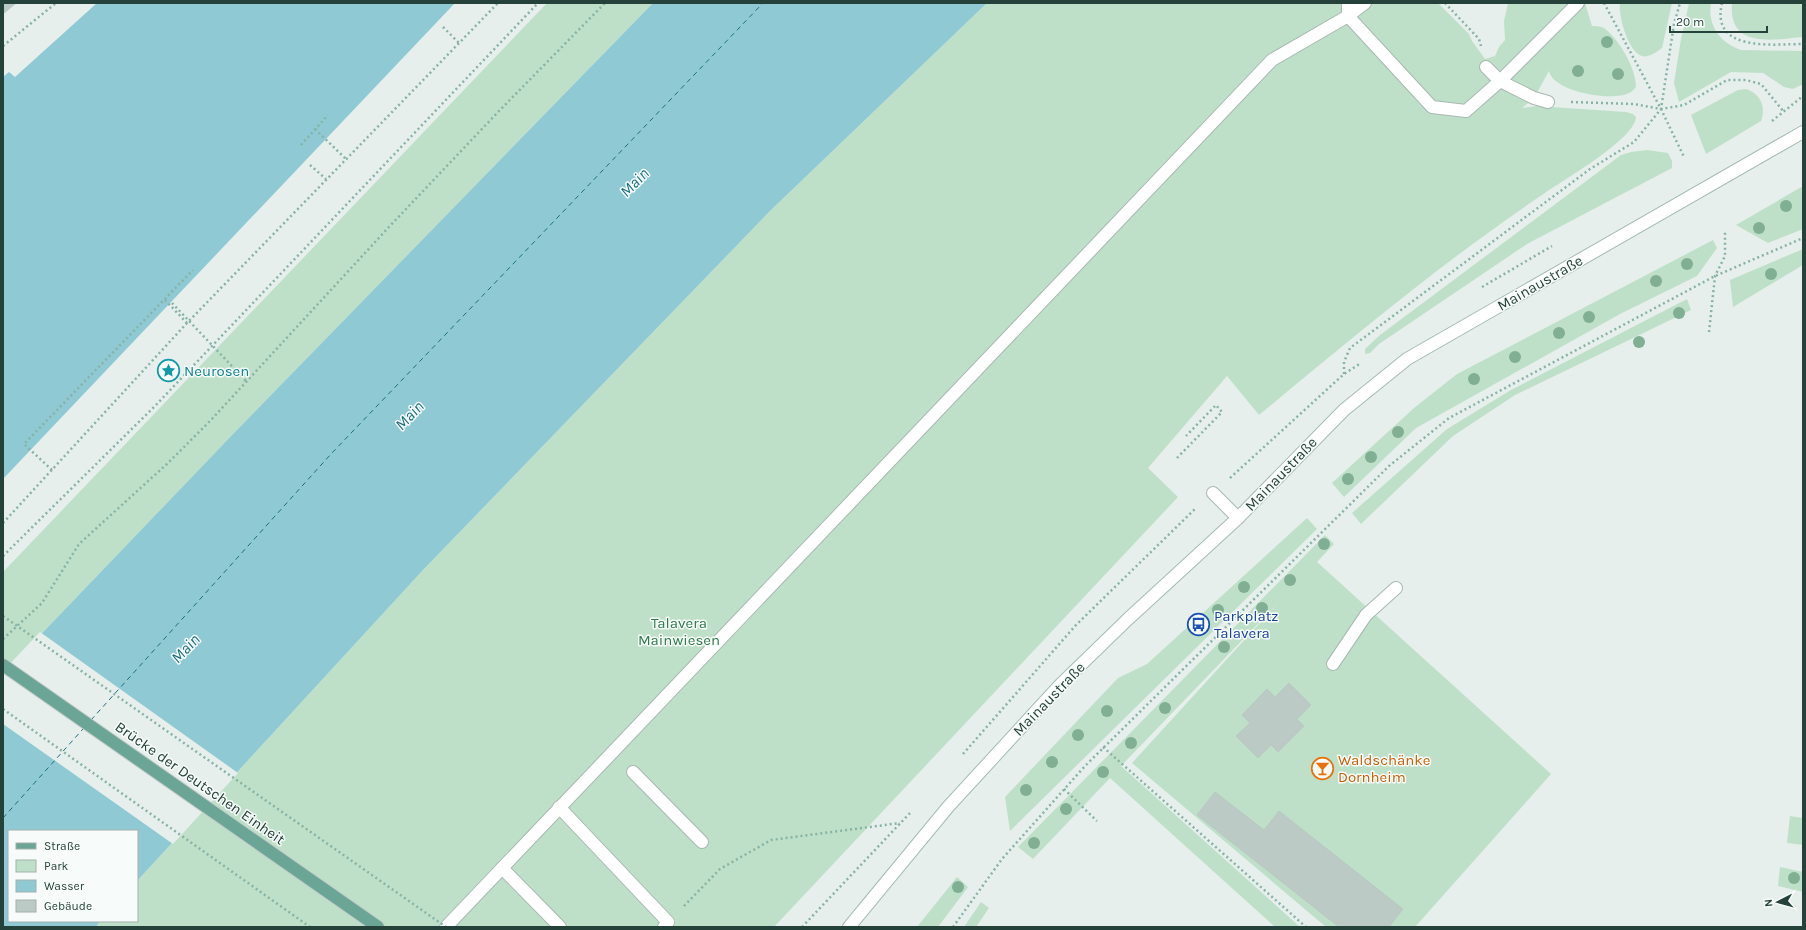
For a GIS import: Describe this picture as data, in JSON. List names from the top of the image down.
{
  "streets": {
    "main road": ["Mainaustraße", "Brücke der Deutschen Einheit"]
  },
  "water": ["Main"],
  "parks": ["Talavera Mainwiesen"],
  "places": {
    "place": ["Neurosen"],
    "bus stop": ["Parkplatz Talavera"],
    "bar": ["Waldschänke Dornheim"]
  },
  "legend": [
    "Straße",
    "Park",
    "Wasser",
    "Gebäude"
  ],
  "scale_bar": "20 m",
  "north": "left"
}
